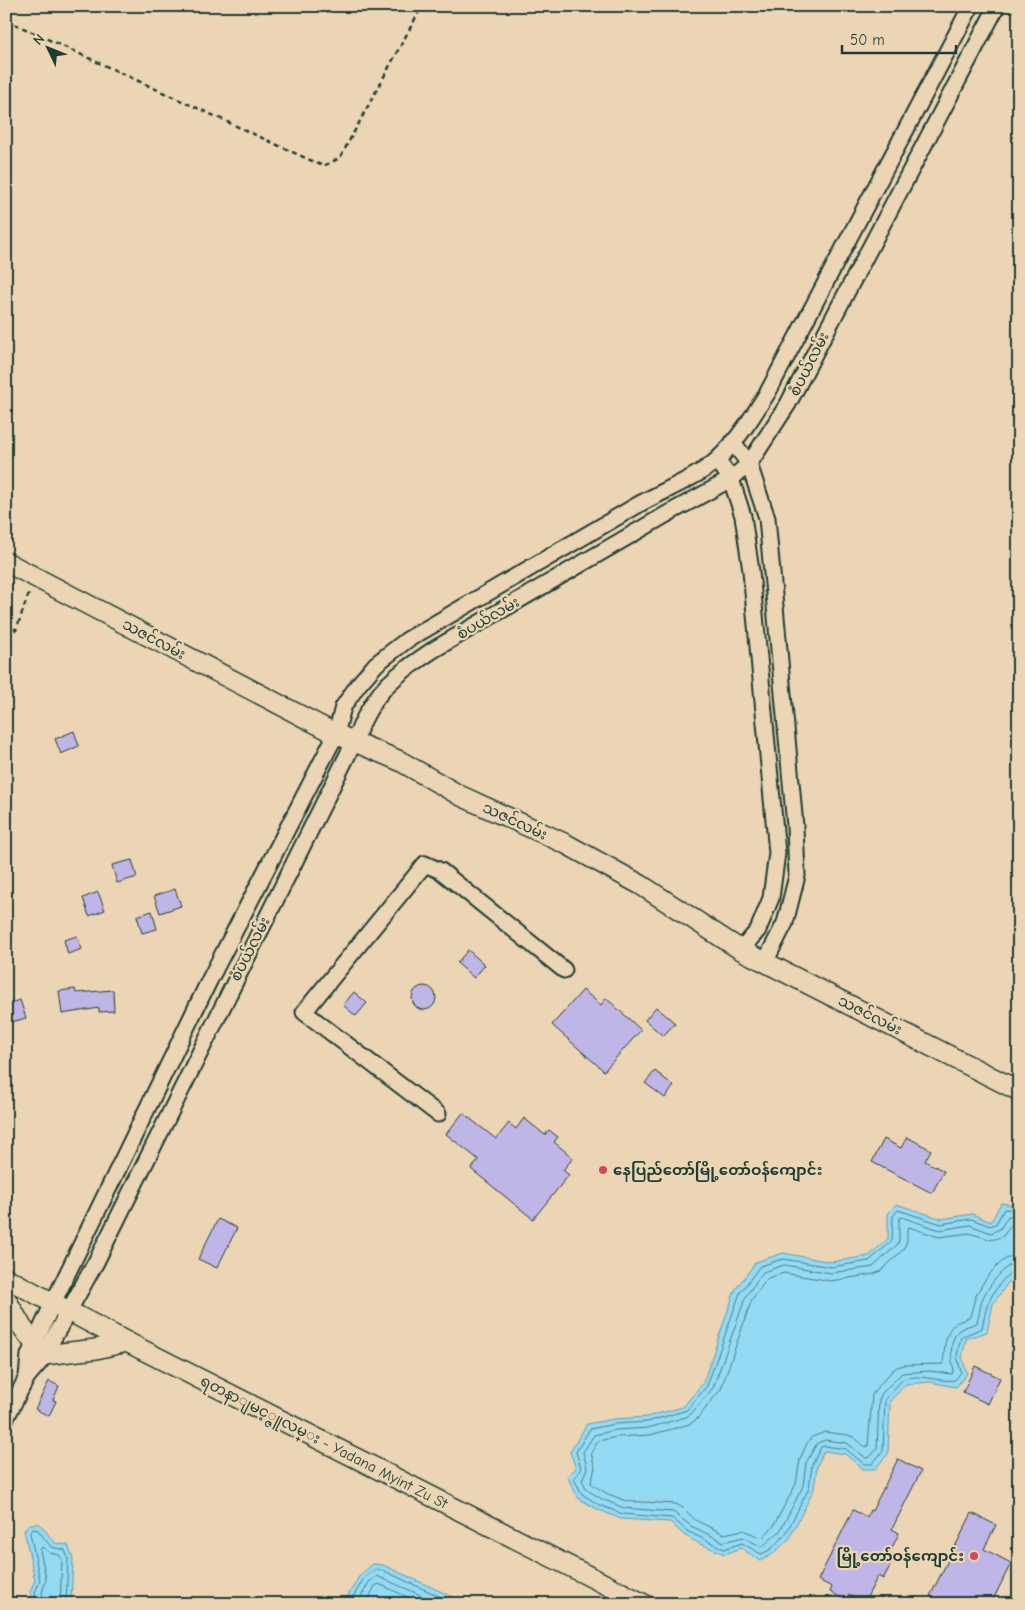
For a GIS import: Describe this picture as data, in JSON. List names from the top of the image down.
{
  "streets": {
    "main road": ["သဇင်လမ်း", "ရတနာျမင့္ဇူလမ္း - Yadana Myint Zu St"],
    "street": ["စံပယ်လမ်း"]
  },
  "crossings": [
    ["စံပယ်လမ်း", "သဇင်လမ်း"],
    ["စံပယ်လမ်း", "ရတနာျမင့္ဇူလမ္း - Yadana Myint Zu St"]
  ],
  "places": ["နေပြည်တော်မြို့တော်ဝန်ကျောင်း", "မြို့တော်ဝန်ကျောင်း"],
  "scale_bar": "50 m",
  "north": "top left"
}
